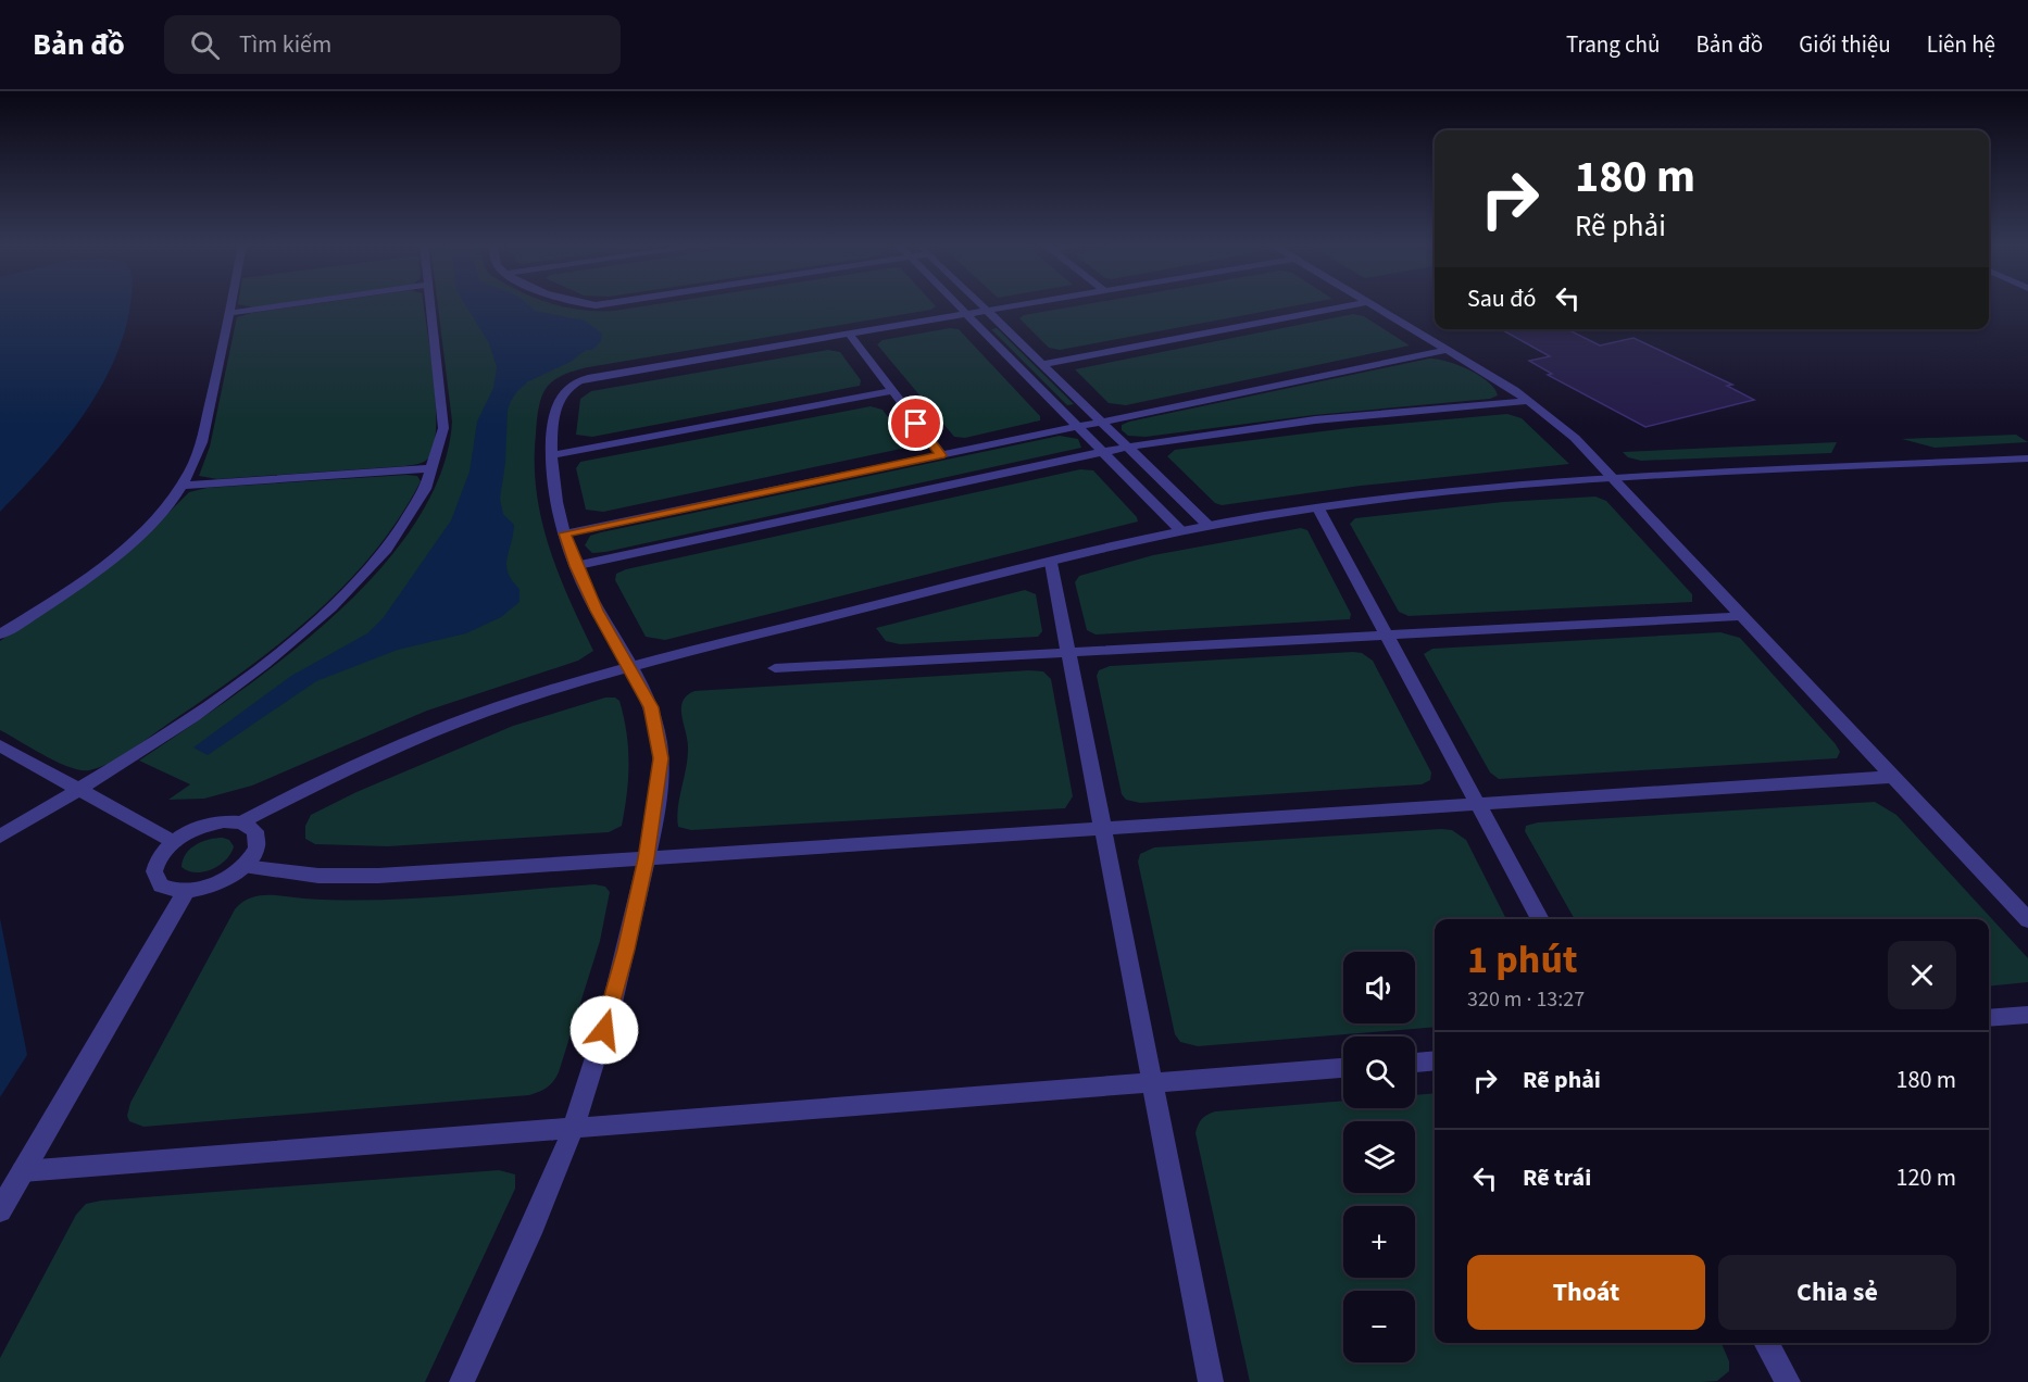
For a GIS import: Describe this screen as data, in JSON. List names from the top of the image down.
{
  "page": {
    "header": "Bản đồ",
    "search": "Tìm kiếm",
    "nav": [
      "Trang chủ",
      "Bản đồ",
      "Giới thiệu",
      "Liên hệ"
    ],
    "turn": ["180 m", "Rẽ phải"],
    "then": "Sau đó",
    "heading": ["1 phút", "320 m · 13:27"],
    "map_buttons": ["+", "−"],
    "list": [
      {
        "name": "Rẽ phải",
        "value": "180 m"
      },
      {
        "name": "Rẽ trái",
        "value": "120 m"
      }
    ],
    "buttons": ["Thoát", "Chia sẻ"]
  }
}
